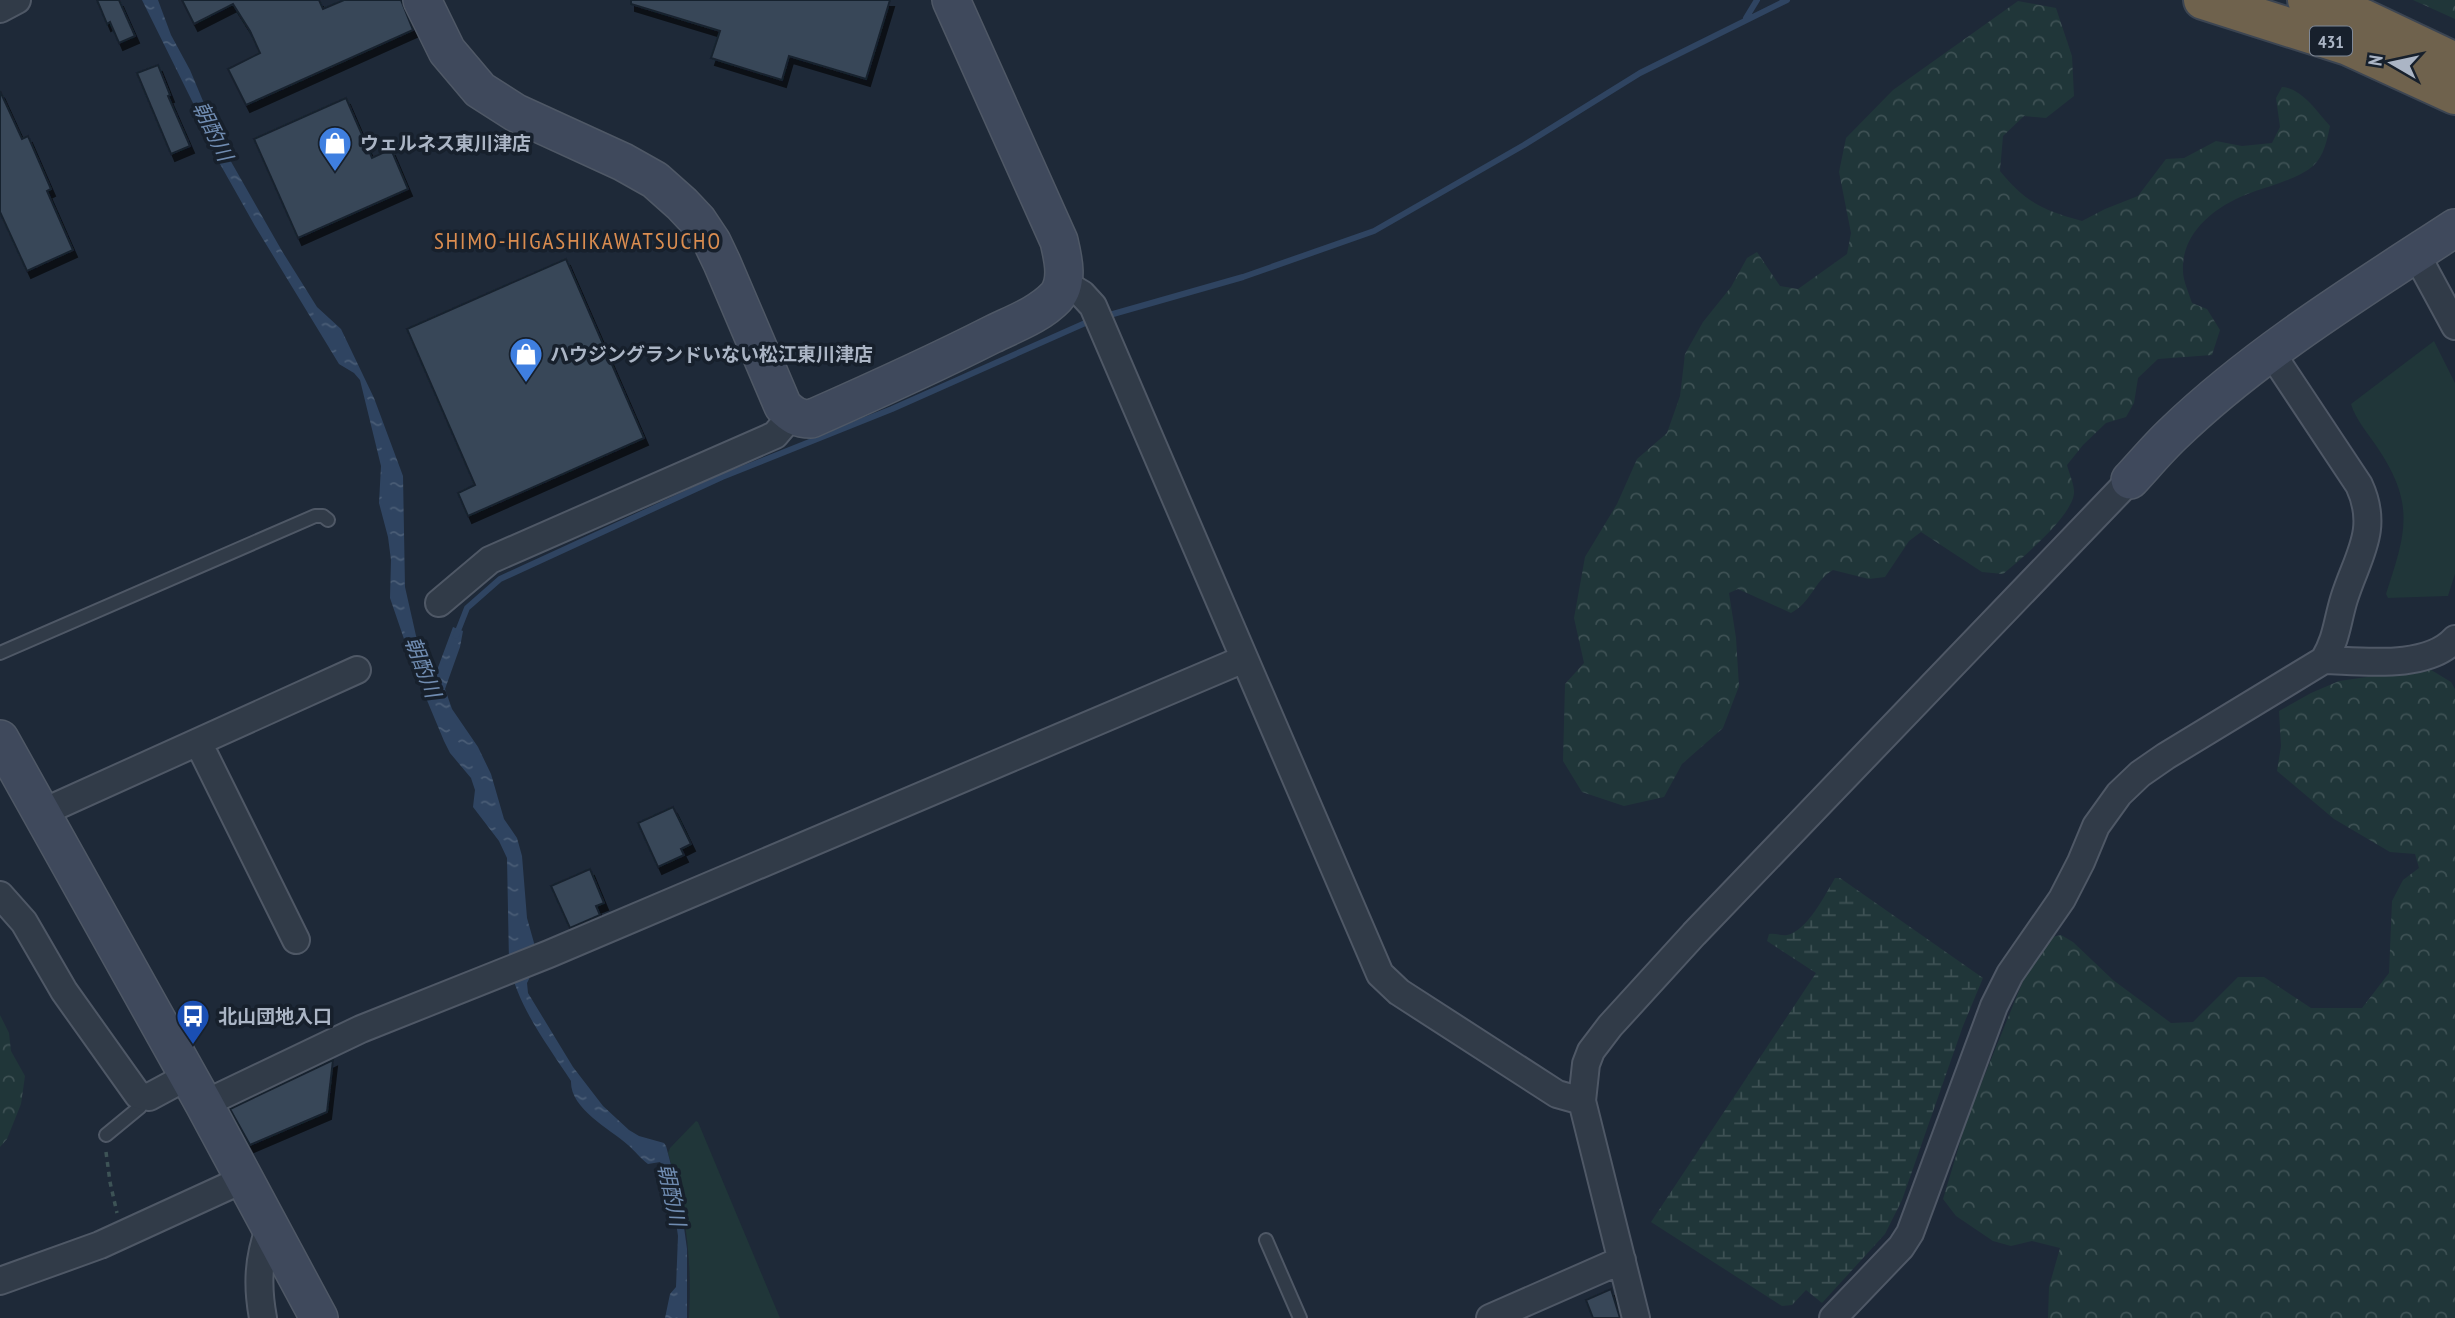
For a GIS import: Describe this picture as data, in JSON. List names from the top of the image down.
{
  "streets": {
    "highway": ["431"]
  },
  "districts": ["SHIMO-HIGASHIKAWATSUCHO"],
  "water": ["朝酌川"],
  "places": {
    "shop": ["ウェルネス東川津店", "ハウジングランドいない松江東川津店"],
    "bus stop": ["北山団地入口"]
  },
  "north": "left"
}
